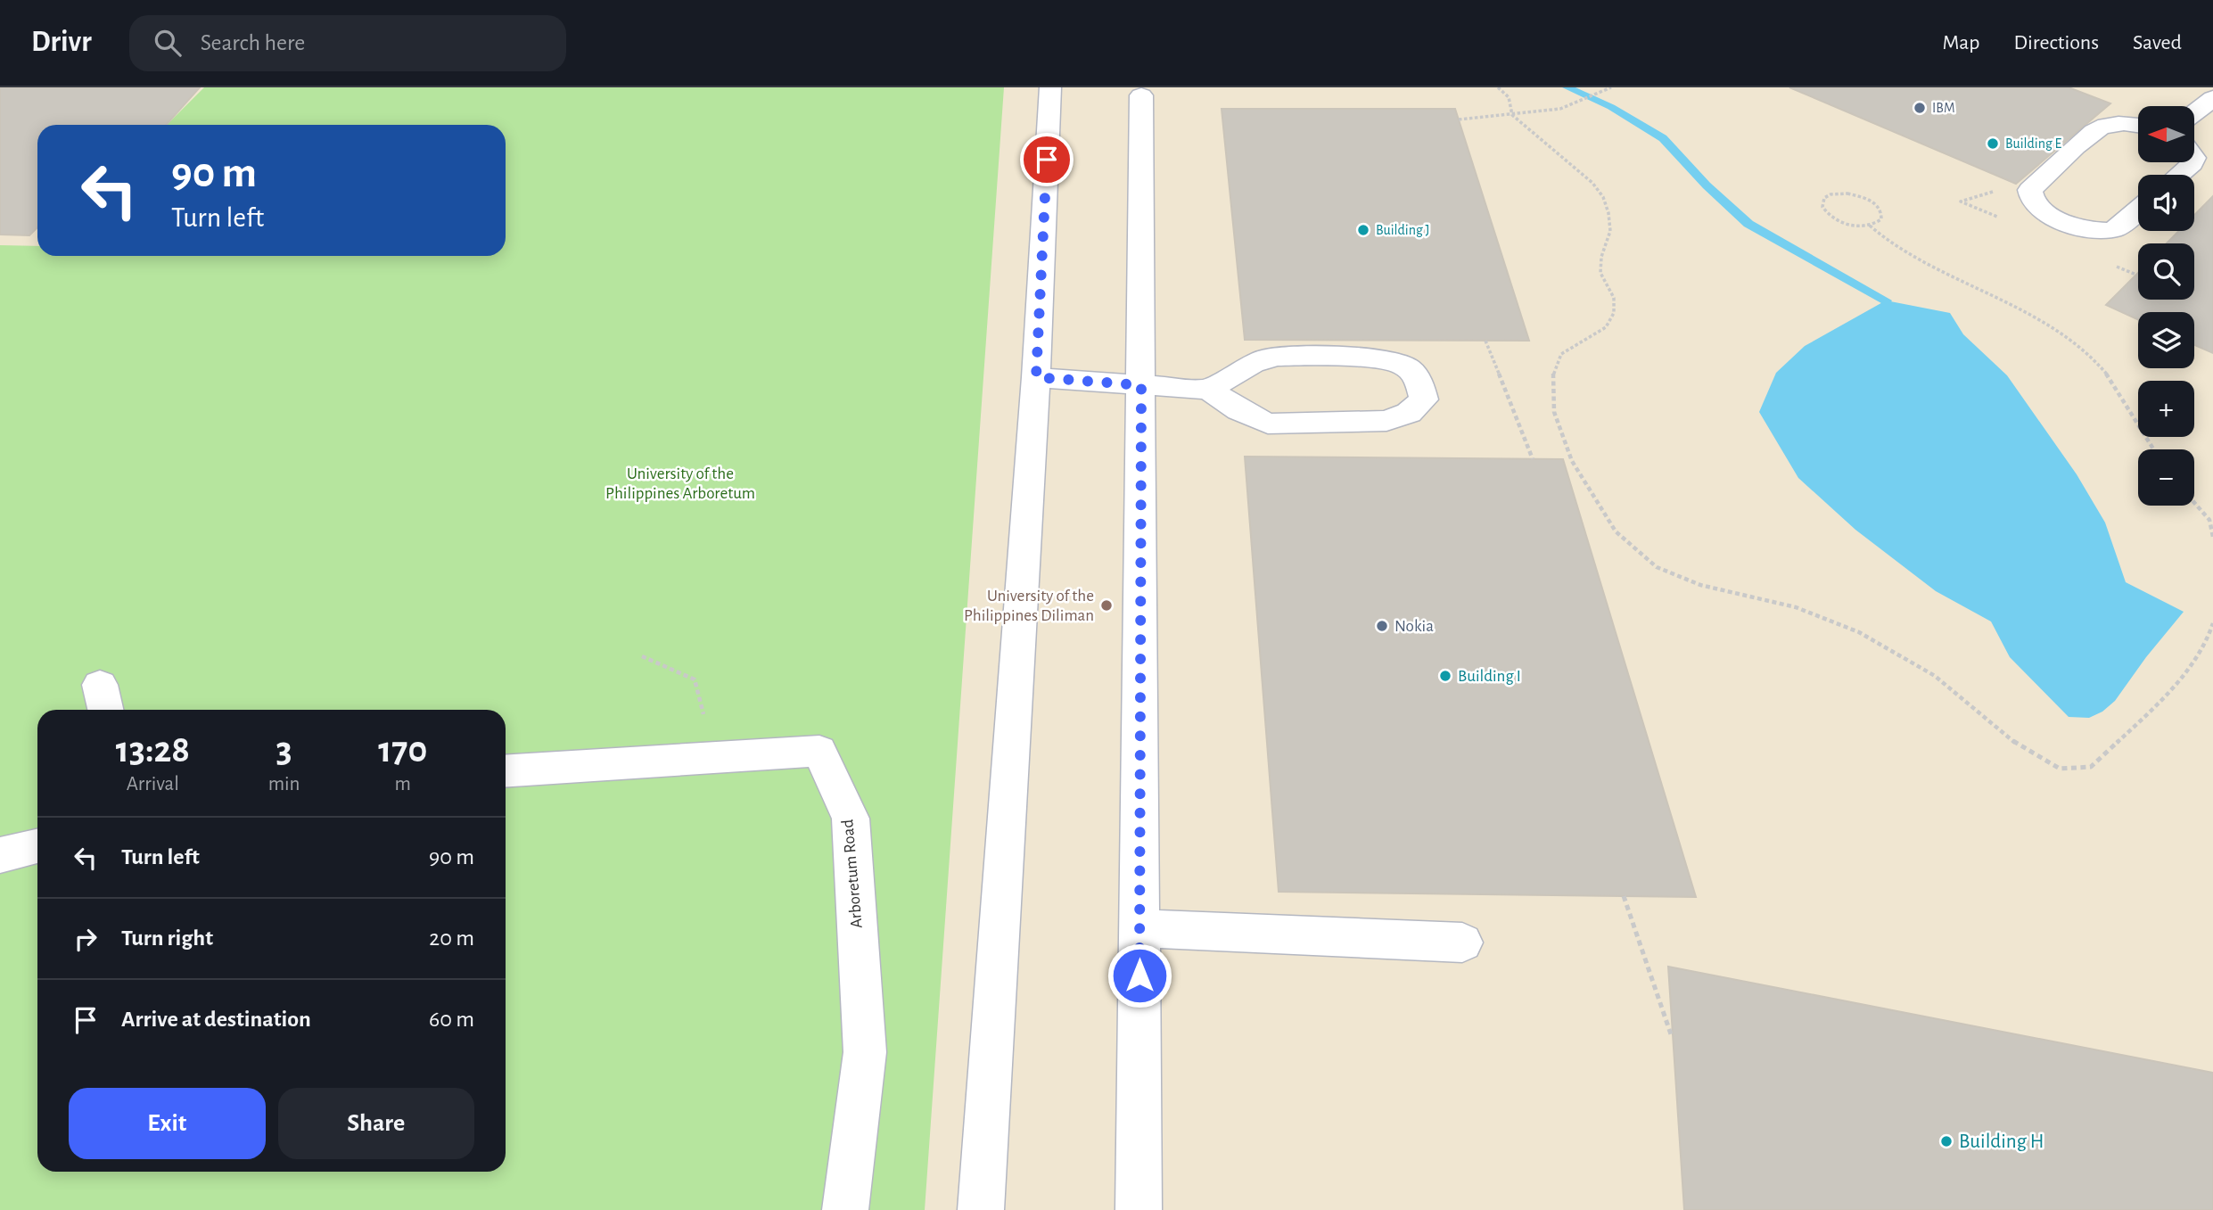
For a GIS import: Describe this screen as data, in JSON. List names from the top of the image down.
{
  "streets": {
    "street": ["Arboretum Road"]
  },
  "parks": ["University of the Philippines Arboretum"],
  "places": [
    "IBM",
    "Building E",
    "Building J",
    "University of the Philippines Diliman",
    "Nokia",
    "Building I",
    "Building H"
  ],
  "north": "left",
  "page": {
    "header": "Drivr",
    "search": "Search here",
    "nav": ["Map", "Directions", "Saved"],
    "map_buttons": ["+", "−"],
    "turn": ["90 m", "Turn left"],
    "eta": [
      "13:28",
      "Arrival",
      "3",
      "min",
      "170",
      "m"
    ],
    "list": [
      {
        "name": "Turn left",
        "value": "90 m"
      },
      {
        "name": "Turn right",
        "value": "20 m"
      },
      {
        "name": "Arrive at destination",
        "value": "60 m"
      }
    ],
    "buttons": ["Exit", "Share"]
  }
}
